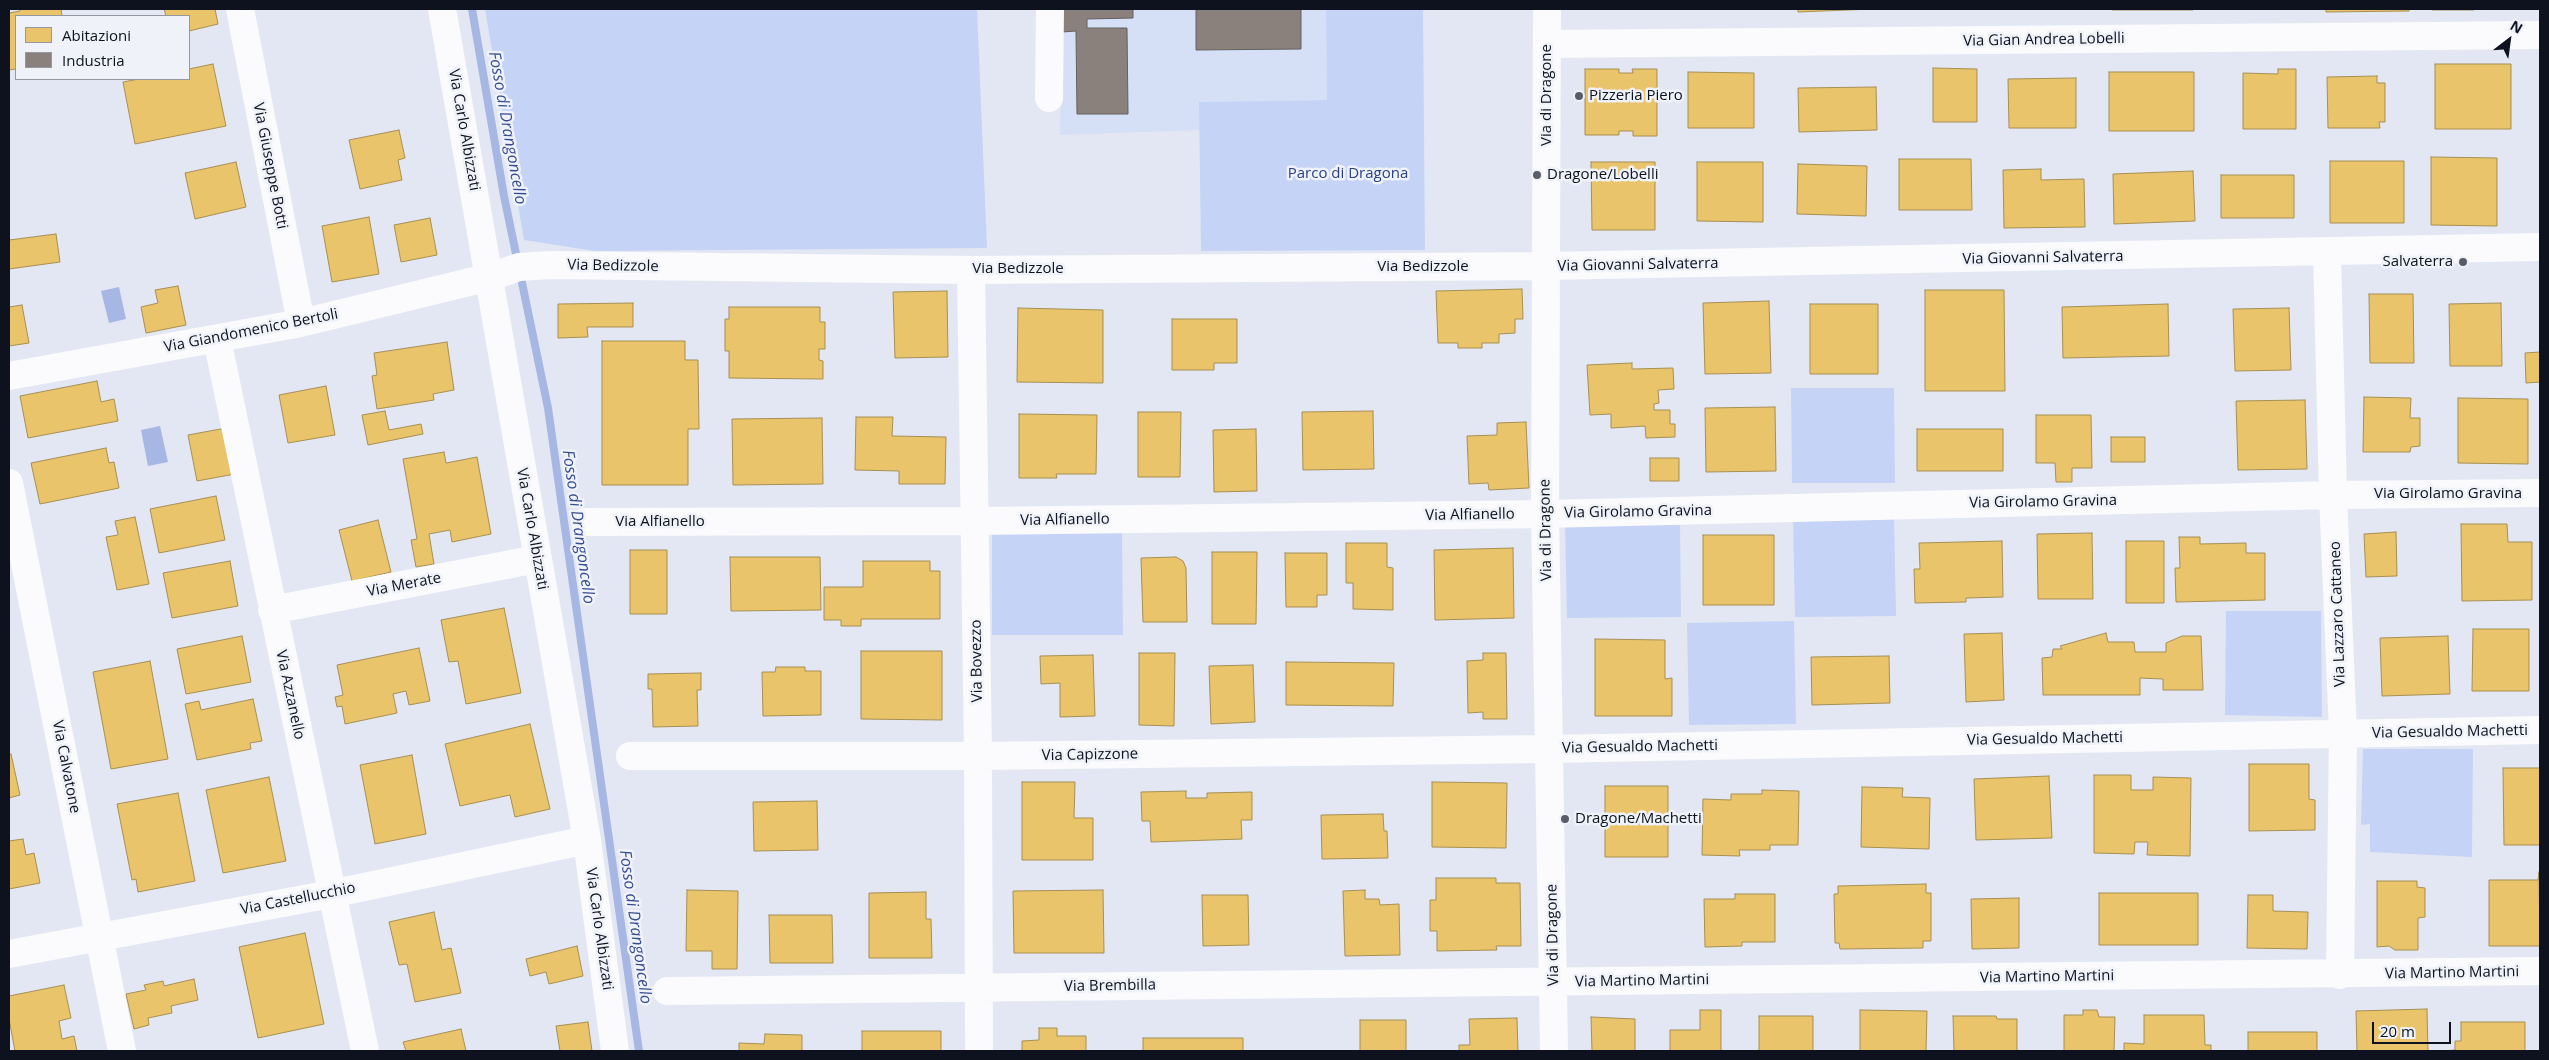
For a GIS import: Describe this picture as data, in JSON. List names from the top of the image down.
{
  "streets": {
    "street": [
      "Via Gian Andrea Lobelli",
      "Via di Dragone",
      "Via Carlo Albizzati",
      "Via Giuseppe Botti",
      "Via Giovanni Salvaterra",
      "Via Bedizzole",
      "Via Giandomenico Bertoli",
      "Via Girolamo Gravina",
      "Via Alfianello",
      "Via Merate",
      "Via Lazzaro Cattaneo",
      "Via Bovezzo",
      "Via Azzanello",
      "Via Gesualdo Machetti",
      "Via Capizzone",
      "Via Calvatone",
      "Via Castellucchio",
      "Via Martino Martini",
      "Via Brembilla"
    ]
  },
  "crossings": [
    ["Via Gian Andrea Lobelli", "Via di Dragone"],
    ["Via di Dragone", "Via Giovanni Salvaterra"],
    ["Via di Dragone", "Via Bedizzole"],
    ["Via di Dragone", "Via Girolamo Gravina"],
    ["Via di Dragone", "Via Alfianello"],
    ["Via di Dragone", "Via Gesualdo Machetti"],
    ["Via di Dragone", "Via Capizzone"],
    ["Via di Dragone", "Via Martino Martini"],
    ["Via di Dragone", "Via Brembilla"],
    ["Via Carlo Albizzati", "Via Bedizzole"],
    ["Via Carlo Albizzati", "Via Giandomenico Bertoli"],
    ["Via Carlo Albizzati", "Via Merate"],
    ["Via Carlo Albizzati", "Via Castellucchio"],
    ["Via Giuseppe Botti", "Via Giandomenico Bertoli"],
    ["Via Giovanni Salvaterra", "Via Bedizzole"],
    ["Via Giovanni Salvaterra", "Via Lazzaro Cattaneo"],
    ["Via Bedizzole", "Via Giandomenico Bertoli"],
    ["Via Bedizzole", "Via Bovezzo"],
    ["Via Giandomenico Bertoli", "Via Azzanello"],
    ["Via Girolamo Gravina", "Via Alfianello"],
    ["Via Girolamo Gravina", "Via Lazzaro Cattaneo"],
    ["Via Alfianello", "Via Bovezzo"],
    ["Via Merate", "Via Azzanello"],
    ["Via Lazzaro Cattaneo", "Via Gesualdo Machetti"],
    ["Via Lazzaro Cattaneo", "Via Martino Martini"],
    ["Via Bovezzo", "Via Capizzone"],
    ["Via Bovezzo", "Via Brembilla"],
    ["Via Azzanello", "Via Castellucchio"],
    ["Via Gesualdo Machetti", "Via Capizzone"],
    ["Via Calvatone", "Via Castellucchio"],
    ["Via Martino Martini", "Via Brembilla"]
  ],
  "water": ["Fosso di Drangoncello"],
  "parks": ["Parco di Dragona"],
  "places": [
    "Pizzeria Piero",
    "Dragone/Lobelli",
    "Salvaterra",
    "Dragone/Machetti"
  ],
  "legend": ["Abitazioni", "Industria"],
  "scale_bar": "20 m",
  "north": "top right"
}
